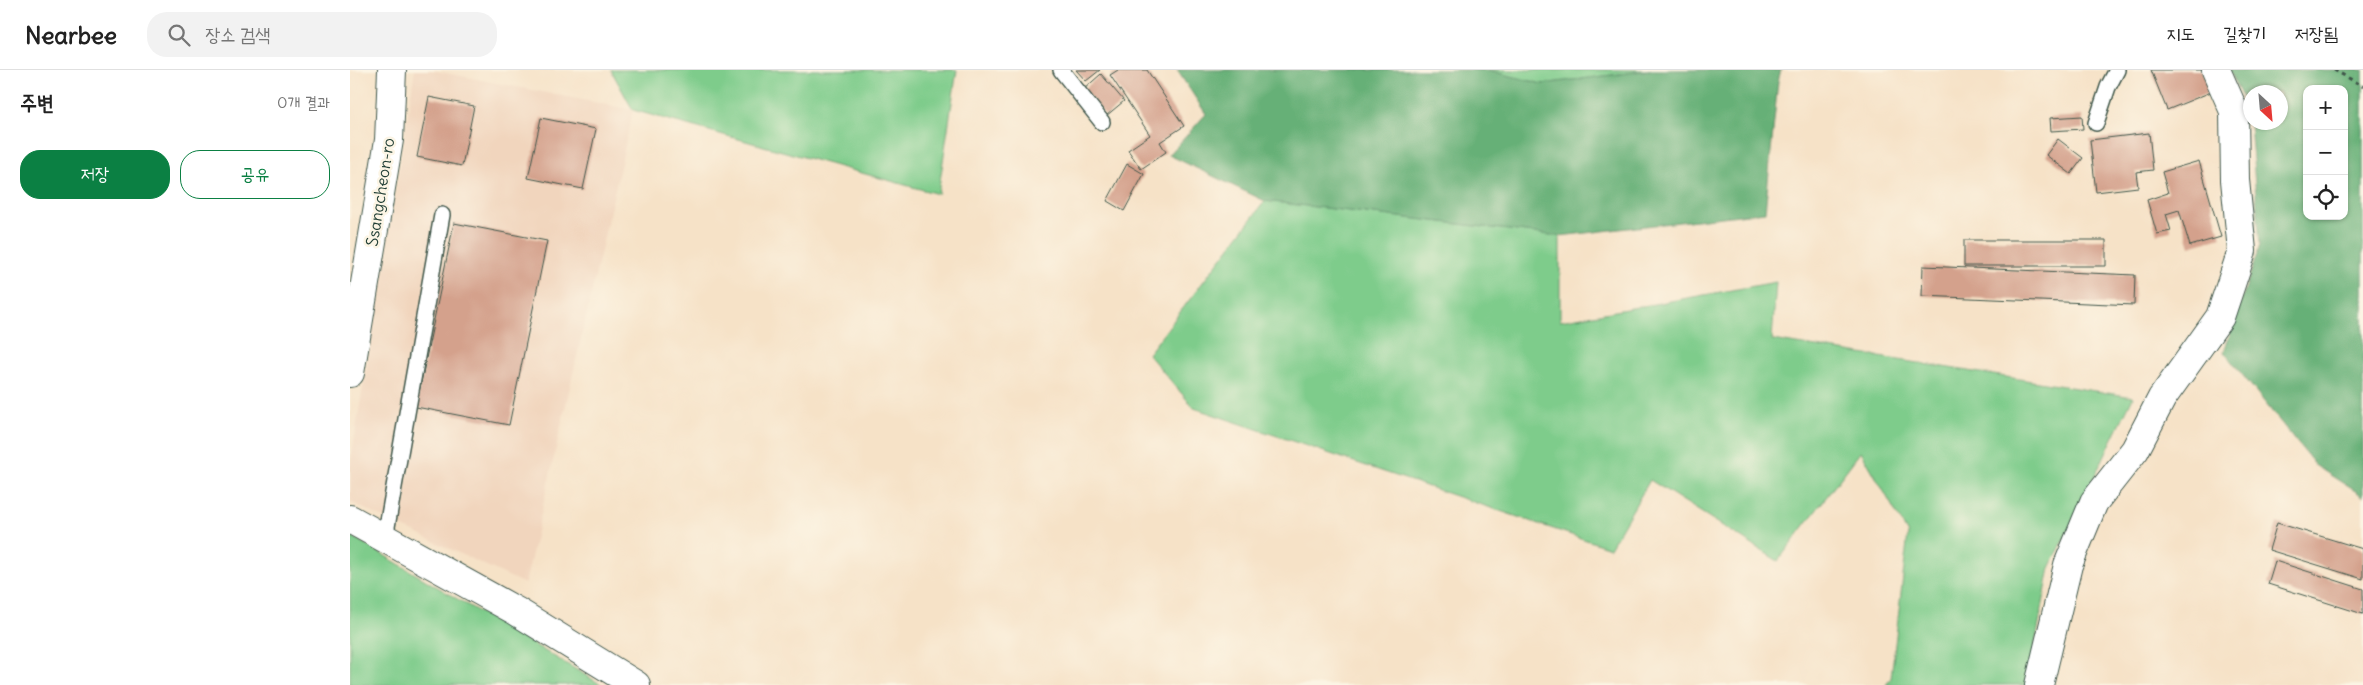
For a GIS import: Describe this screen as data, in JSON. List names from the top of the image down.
{
  "streets": {
    "street": ["Ssangcheon-ro"]
  },
  "north": "bottom right",
  "page": {
    "header": "Nearbee",
    "search": "장소 검색",
    "nav": ["지도", "길찾기", "저장됨"],
    "heading": ["주변", "0개 결과"],
    "map_buttons": ["+", "−"],
    "buttons": ["저장", "공유"]
  }
}
